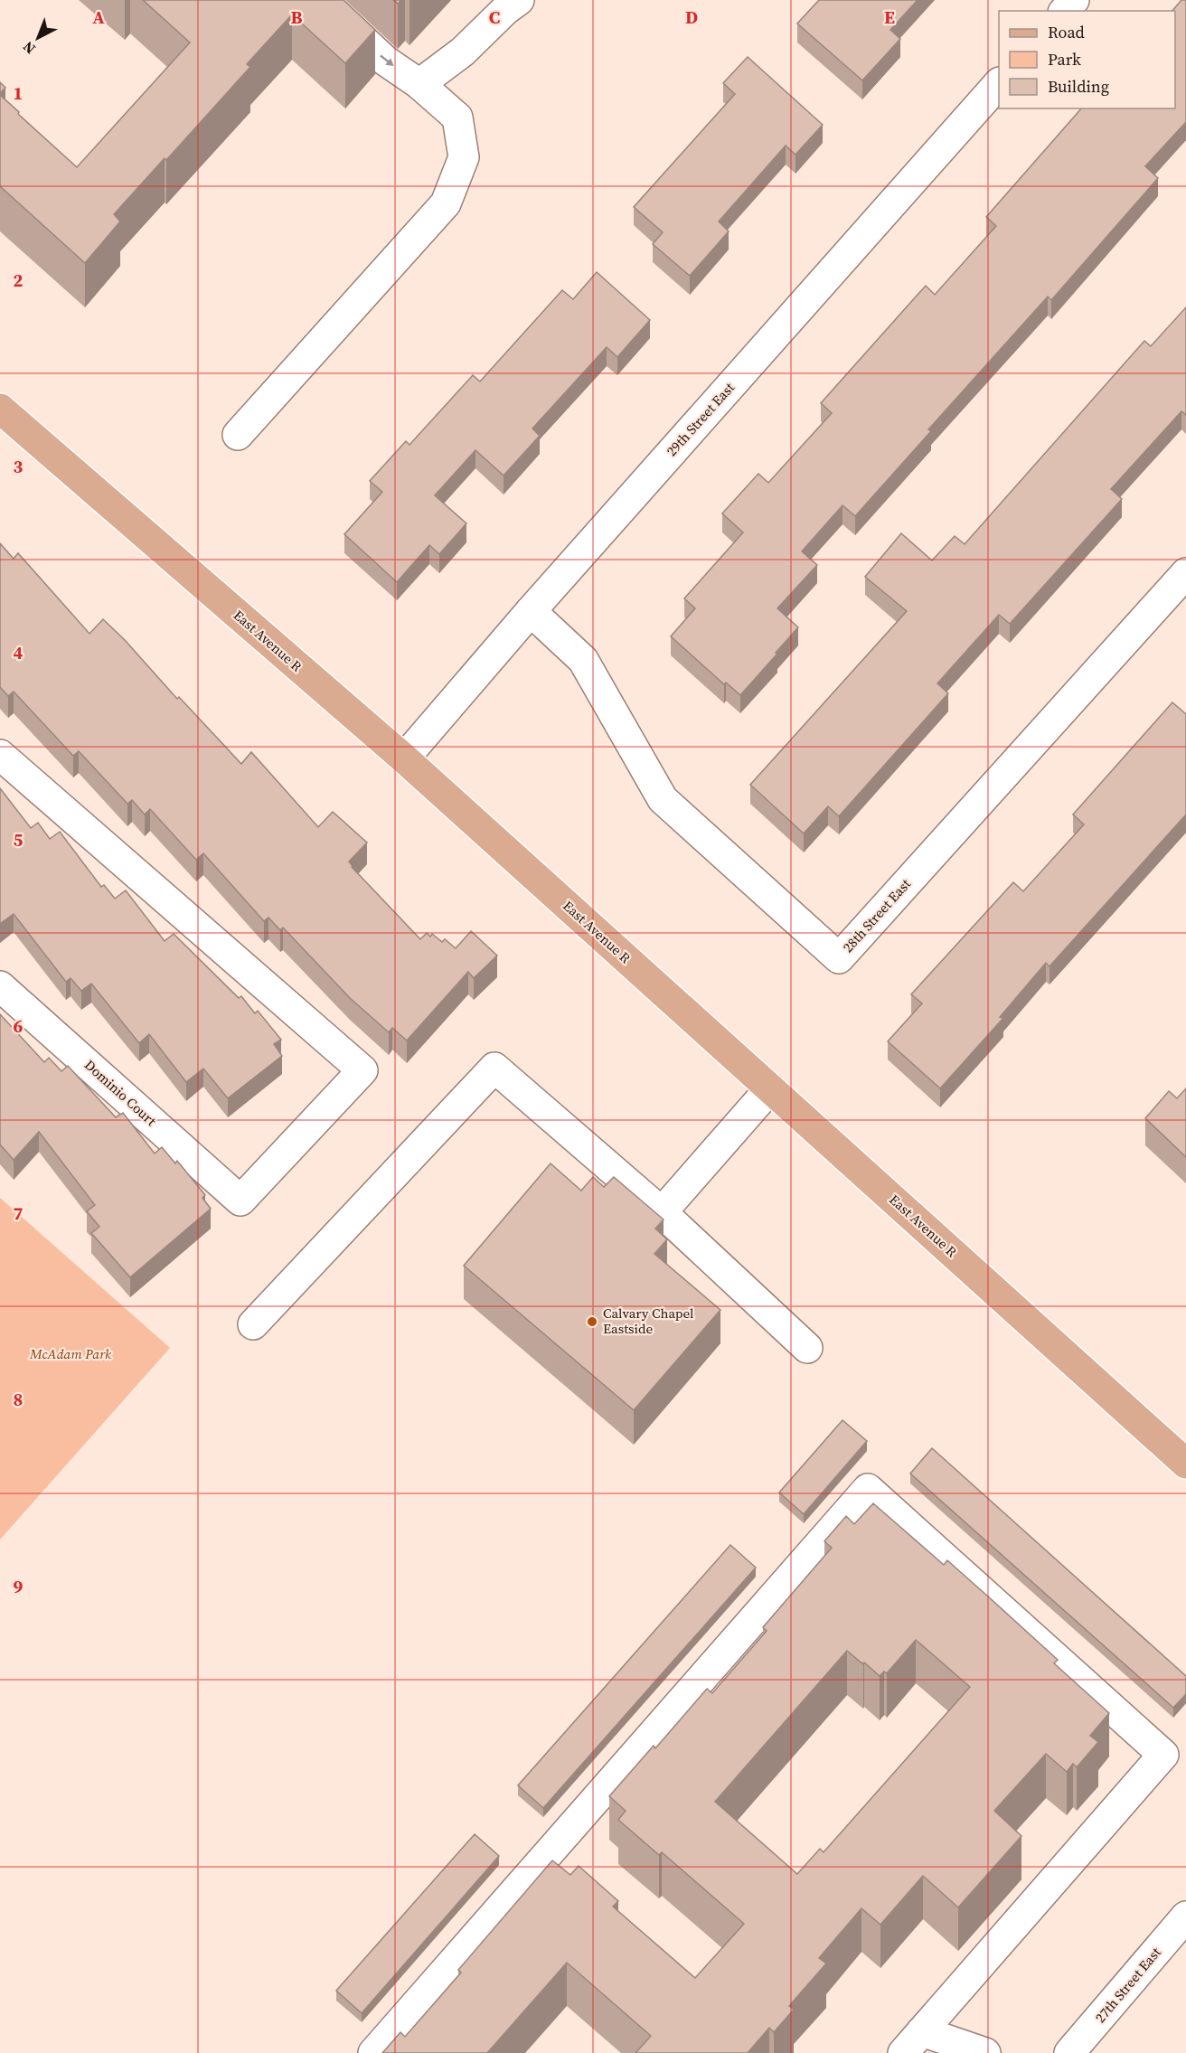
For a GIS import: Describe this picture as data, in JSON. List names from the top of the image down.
{
  "streets": {
    "main road": ["East Avenue R"],
    "street": [
      "29th Street East",
      "28th Street East",
      "Dominio Court",
      "27th Street East"
    ]
  },
  "crossings": [
    ["29th Street East", "East Avenue R"],
    ["29th Street East", "28th Street East"]
  ],
  "parks": ["McAdam Park"],
  "places": ["Calvary Chapel Eastside"],
  "legend": ["Road", "Park", "Building"],
  "north": "bottom left",
  "grid": {
    "columns": [
      "A",
      "B",
      "C",
      "D",
      "E"
    ],
    "rows": [
      "1",
      "2",
      "3",
      "4",
      "5",
      "6",
      "7",
      "8",
      "9"
    ]
  }
}
